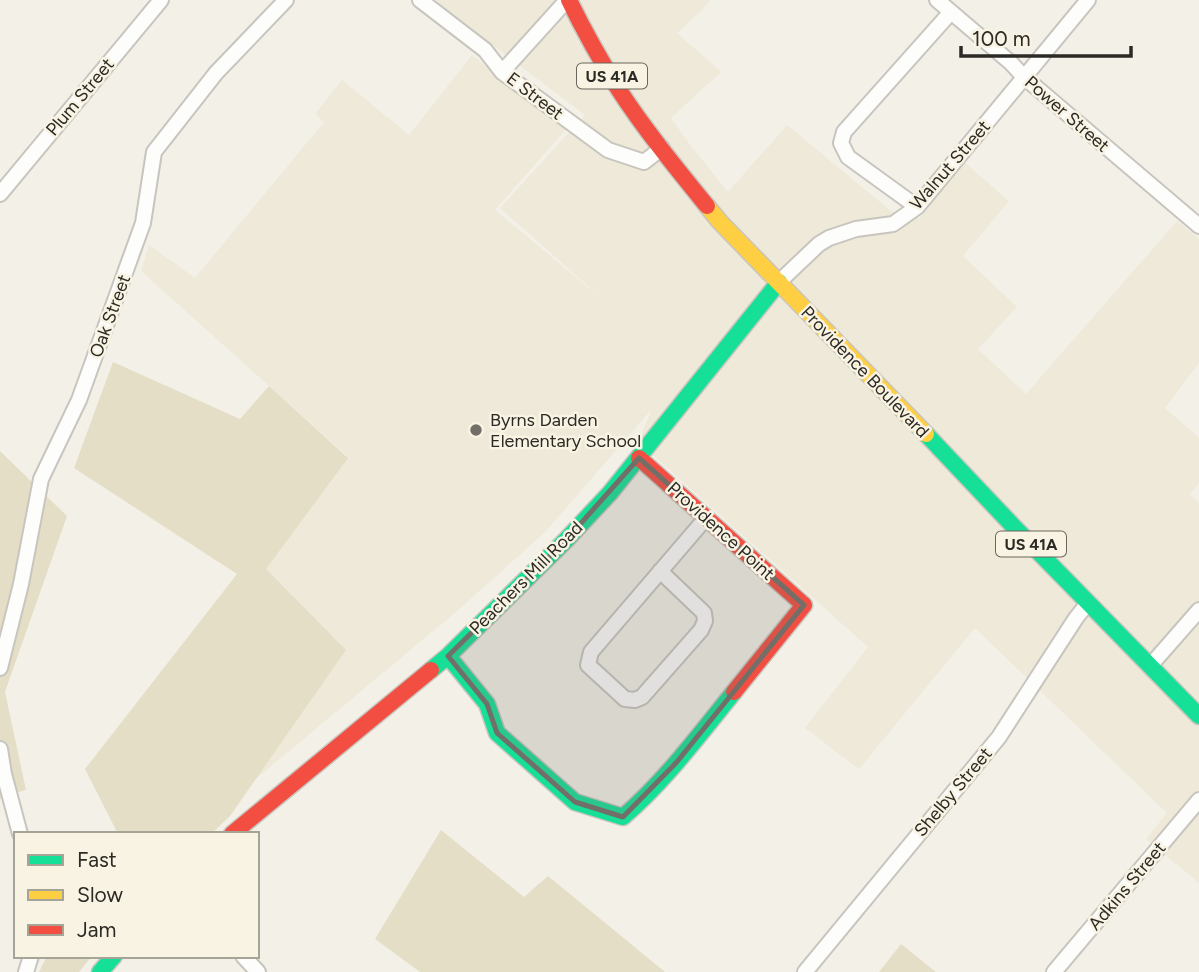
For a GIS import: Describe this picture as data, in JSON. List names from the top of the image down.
{
  "streets": {
    "main road": [
      "US 41A",
      "Providence Boulevard",
      "Providence Point",
      "Peachers Mill Road"
    ],
    "street": [
      "E Street",
      "Plum Street",
      "Power Street",
      "Walnut Street",
      "Oak Street",
      "Shelby Street",
      "Adkins Street"
    ]
  },
  "crossings": [
    ["E Street", "Providence Boulevard"],
    ["Power Street", "Walnut Street"],
    ["Walnut Street", "Providence Boulevard"],
    ["Walnut Street", "Peachers Mill Road"],
    ["Providence Boulevard", "Peachers Mill Road"],
    ["Providence Boulevard", "Shelby Street"],
    ["Providence Point", "Peachers Mill Road"]
  ],
  "places": ["Byrns Darden Elementary School"],
  "legend": ["Fast", "Slow", "Jam"],
  "scale_bar": "100 m"
}
